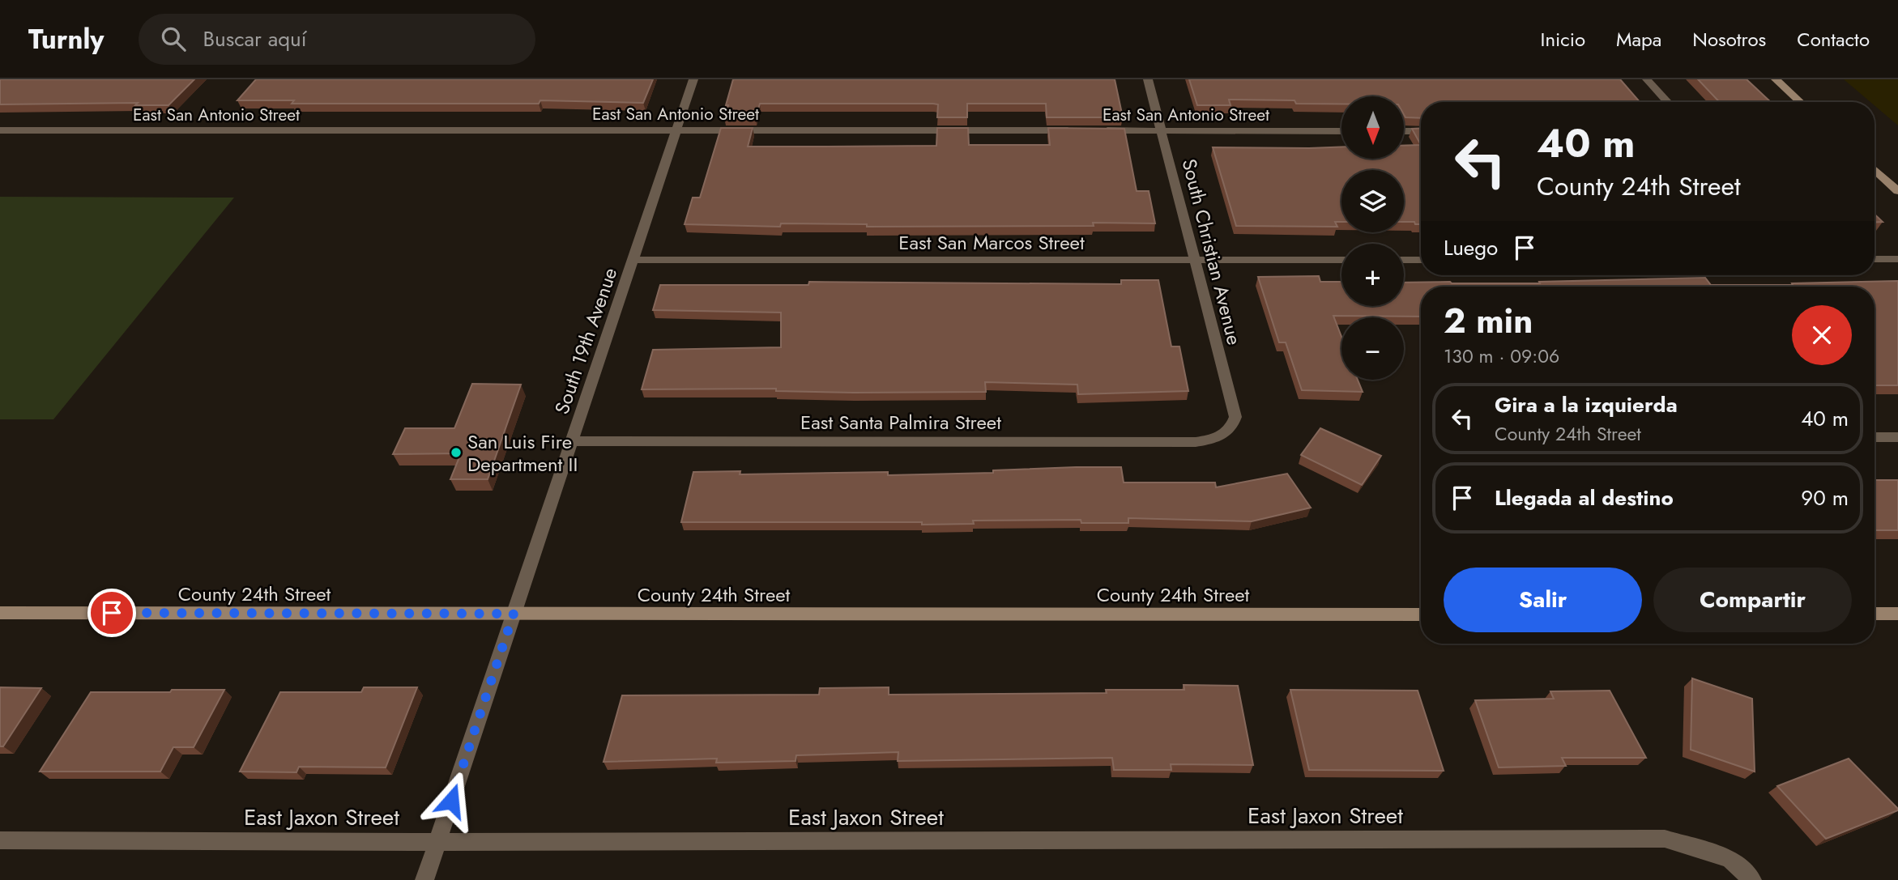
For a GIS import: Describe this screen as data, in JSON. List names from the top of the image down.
{
  "streets": {
    "street": [
      "East San Antonio Street",
      "East San Marcos Street",
      "South Christian Avenue",
      "South 19th Avenue",
      "East Santa Palmira Street",
      "County 24th Street",
      "East Jaxon Street"
    ]
  },
  "crossings": [
    ["East San Antonio Street", "South Christian Avenue"],
    ["East San Antonio Street", "South 19th Avenue"],
    ["East San Marcos Street", "South Christian Avenue"],
    ["East San Marcos Street", "South 19th Avenue"],
    ["South Christian Avenue", "East Santa Palmira Street"],
    ["South 19th Avenue", "East Santa Palmira Street"],
    ["South 19th Avenue", "County 24th Street"],
    ["South 19th Avenue", "East Jaxon Street"]
  ],
  "places": ["San Luis Fire Department II"],
  "north": "bottom",
  "page": {
    "header": "Turnly",
    "search": "Buscar aquí",
    "nav": [
      "Inicio",
      "Mapa",
      "Nosotros",
      "Contacto"
    ],
    "map_buttons": ["+", "−"],
    "turn": ["40 m", "County 24th Street"],
    "then": "Luego",
    "heading": ["2 min", "130 m · 09:06"],
    "list": [
      {
        "name": "Gira a la izquierda",
        "note": "County 24th Street",
        "value": "40 m"
      },
      {
        "name": "Llegada al destino",
        "value": "90 m"
      }
    ],
    "buttons": ["Salir", "Compartir"]
  }
}
